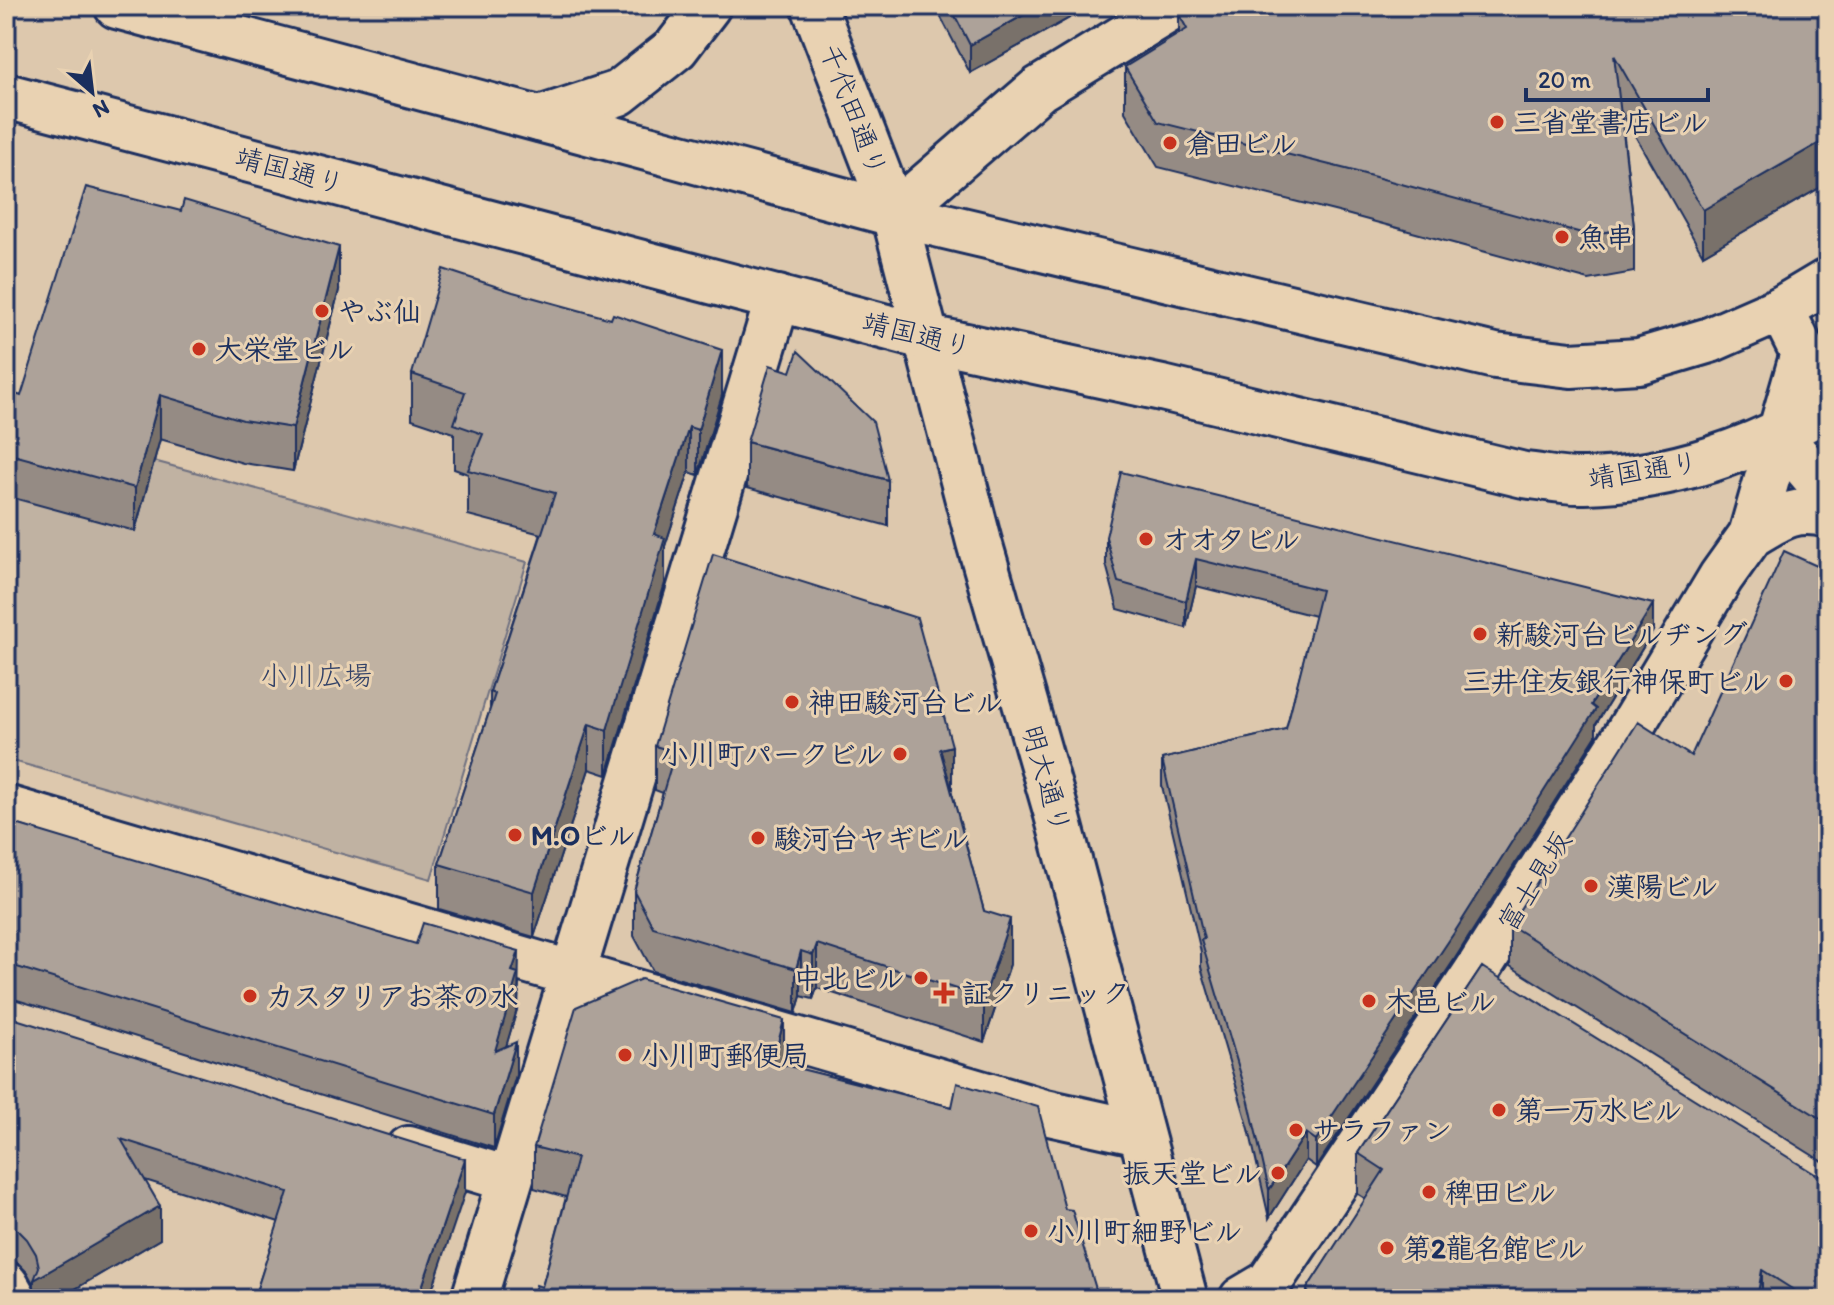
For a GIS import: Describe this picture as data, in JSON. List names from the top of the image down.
{
  "streets": {
    "street": [
      "千代田通り",
      "靖国通り",
      "明大通り",
      "富士見坂"
    ]
  },
  "crossings": [
    ["千代田通り", "明大通り"],
    ["靖国通り", "明大通り"],
    ["靖国通り", "富士見坂"]
  ],
  "parks": ["小川広場"],
  "places": {
    "other": [
      "三省堂書店ビル",
      "倉田ビル",
      "魚串",
      "やぶ仙",
      "大栄堂ビル",
      "オオタビル",
      "新駿河台ビルヂング",
      "三井住友銀行神保町ビル",
      "神田駿河台ビル",
      "小川町パークビル",
      "M.Oビル",
      "駿河台ヤギビル",
      "漢陽ビル",
      "中北ビル",
      "カスタリアお茶の水",
      "木邑ビル",
      "小川町郵便局",
      "第一万水ビル",
      "サラファン",
      "振天堂ビル",
      "稗田ビル",
      "小川町細野ビル",
      "第2龍名館ビル"
    ],
    "health": ["証クリニック"]
  },
  "scale_bar": "20 m",
  "north": "bottom right"
}
